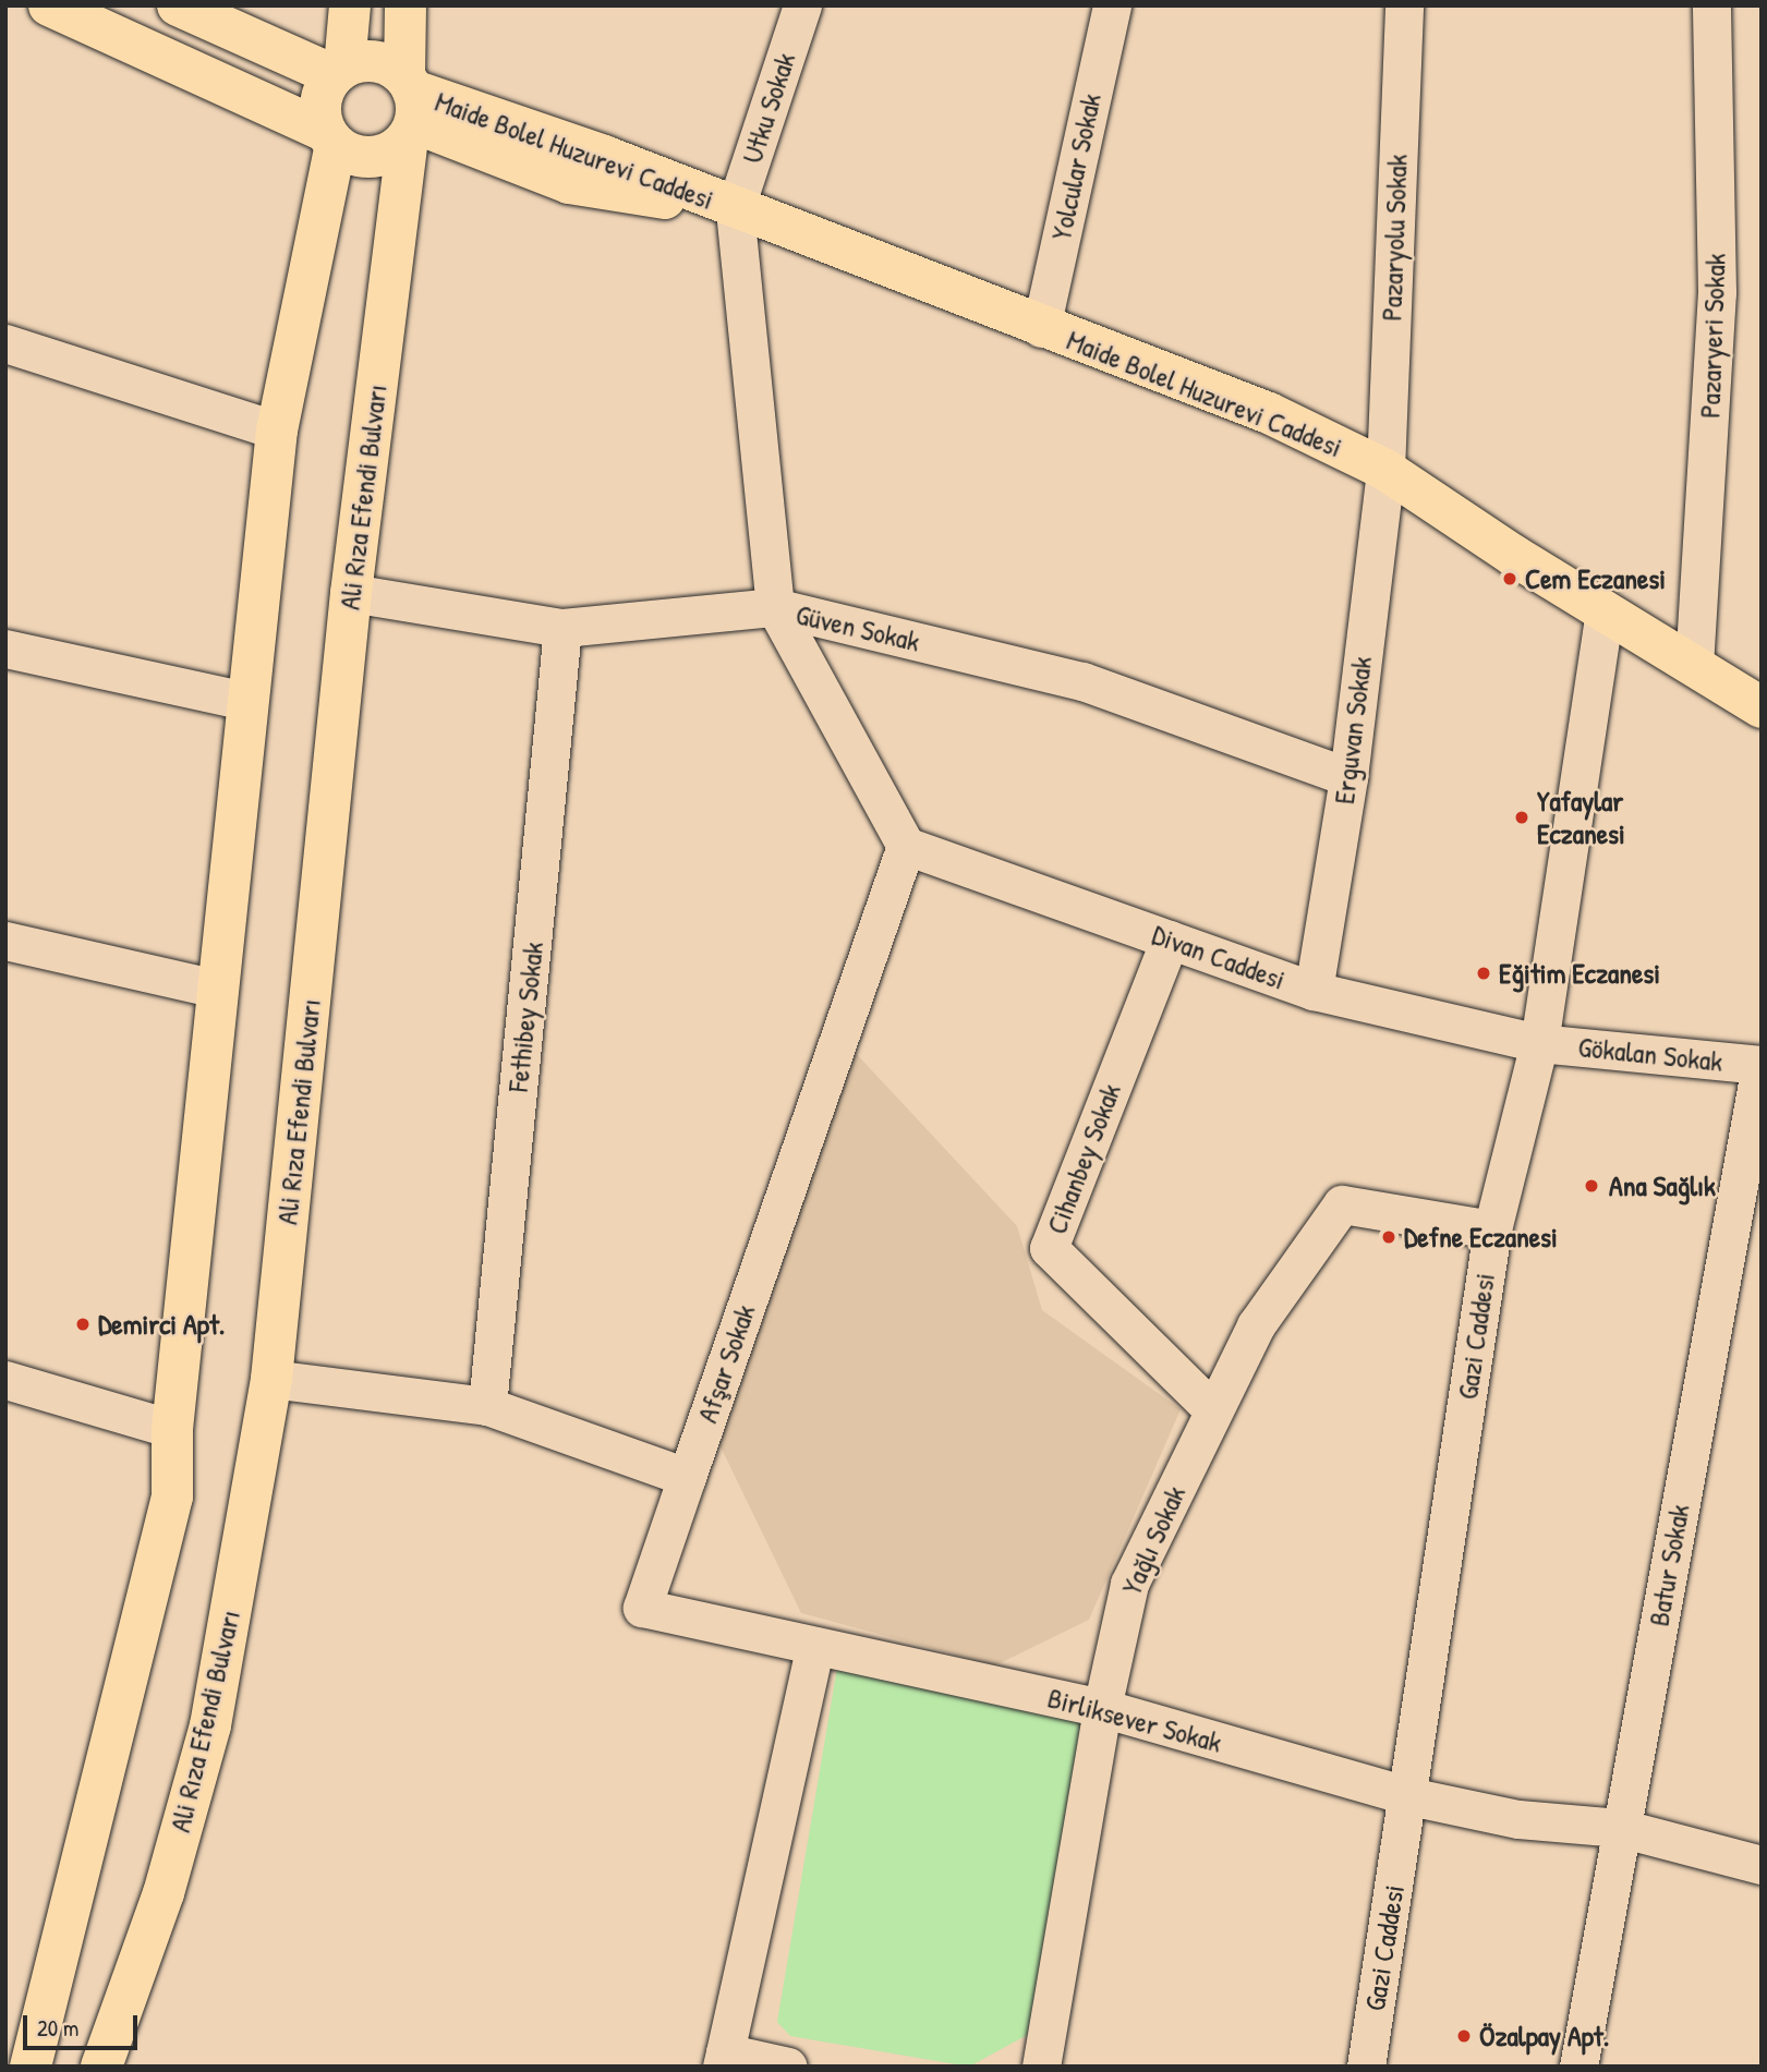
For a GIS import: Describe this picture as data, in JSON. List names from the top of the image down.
{
  "streets": {
    "main road": ["Maide Bolel Huzurevi Caddesi", "Ali Rıza Efendi Bulvarı"],
    "street": [
      "Utku Sokak",
      "Yolcular Sokak",
      "Pazaryolu Sokak",
      "Pazaryeri Sokak",
      "Güven Sokak",
      "Erguvan Sokak",
      "Divan Caddesi",
      "Fethibey Sokak",
      "Gökalan Sokak",
      "Cihanbey Sokak",
      "Gazi Caddesi",
      "Afşar Sokak",
      "Yağlı Sokak",
      "Batur Sokak",
      "Birliksever Sokak"
    ]
  },
  "crossings": [
    ["Utku Sokak", "Maide Bolel Huzurevi Caddesi"],
    ["Maide Bolel Huzurevi Caddesi", "Yolcular Sokak"],
    ["Maide Bolel Huzurevi Caddesi", "Pazaryolu Sokak"],
    ["Maide Bolel Huzurevi Caddesi", "Pazaryeri Sokak"],
    ["Maide Bolel Huzurevi Caddesi", "Ali Rıza Efendi Bulvarı"],
    ["Maide Bolel Huzurevi Caddesi", "Erguvan Sokak"],
    ["Maide Bolel Huzurevi Caddesi", "Gazi Caddesi"],
    ["Pazaryolu Sokak", "Erguvan Sokak"],
    ["Ali Rıza Efendi Bulvarı", "Güven Sokak"],
    ["Güven Sokak", "Erguvan Sokak"],
    ["Güven Sokak", "Fethibey Sokak"],
    ["Erguvan Sokak", "Divan Caddesi"],
    ["Divan Caddesi", "Gökalan Sokak"],
    ["Divan Caddesi", "Cihanbey Sokak"],
    ["Divan Caddesi", "Gazi Caddesi"],
    ["Divan Caddesi", "Afşar Sokak"],
    ["Gökalan Sokak", "Gazi Caddesi"],
    ["Gökalan Sokak", "Batur Sokak"],
    ["Cihanbey Sokak", "Yağlı Sokak"],
    ["Gazi Caddesi", "Yağlı Sokak"],
    ["Gazi Caddesi", "Birliksever Sokak"],
    ["Afşar Sokak", "Birliksever Sokak"],
    ["Yağlı Sokak", "Birliksever Sokak"],
    ["Batur Sokak", "Birliksever Sokak"]
  ],
  "places": [
    "Cem Eczanesi",
    "Yafaylar Eczanesi",
    "Eğitim Eczanesi",
    "Ana Sağlık",
    "Defne Eczanesi",
    "Demirci Apt.",
    "Özalpay Apt."
  ],
  "scale_bar": "20 m"
}
